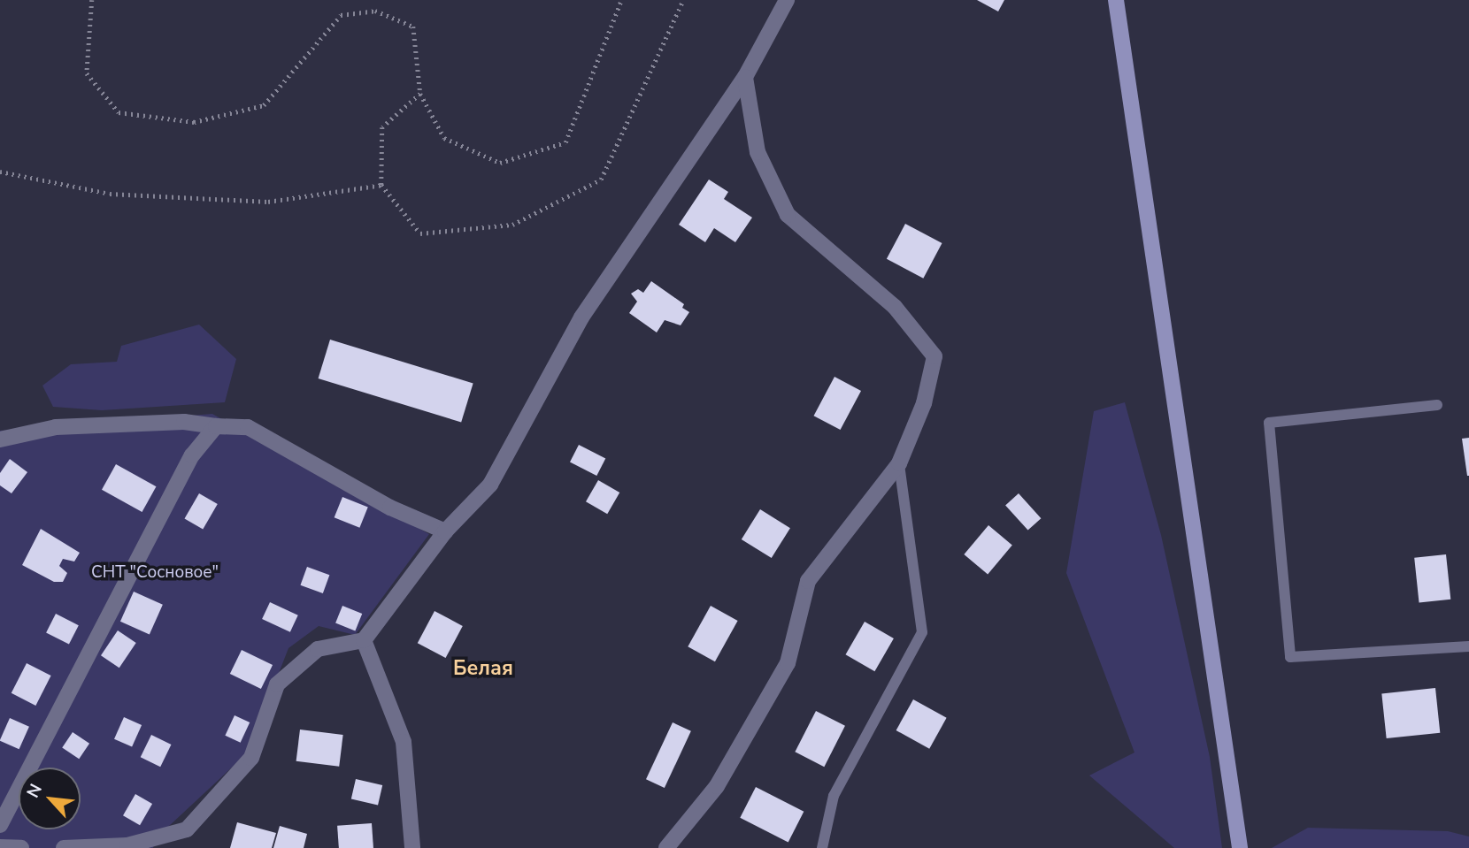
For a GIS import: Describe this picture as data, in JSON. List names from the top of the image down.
{
  "districts": ["Белая"],
  "parks": ["СНТ \"Сосновое\""],
  "north": "top left"
}
